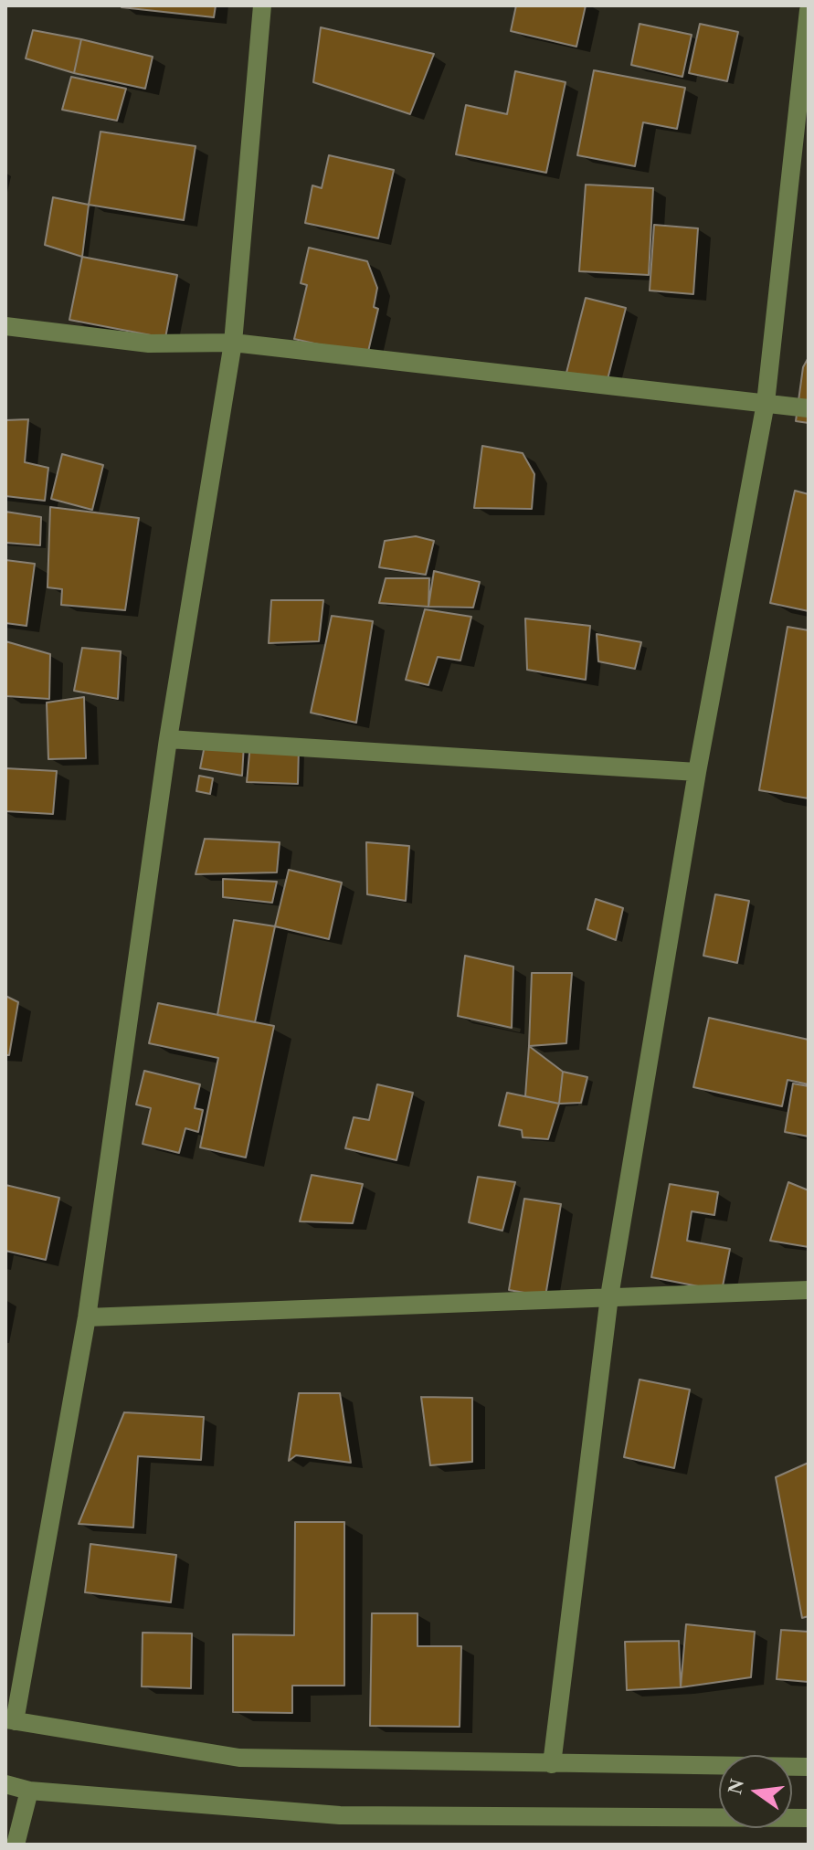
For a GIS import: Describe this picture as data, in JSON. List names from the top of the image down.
{
  "north": "left"
}
